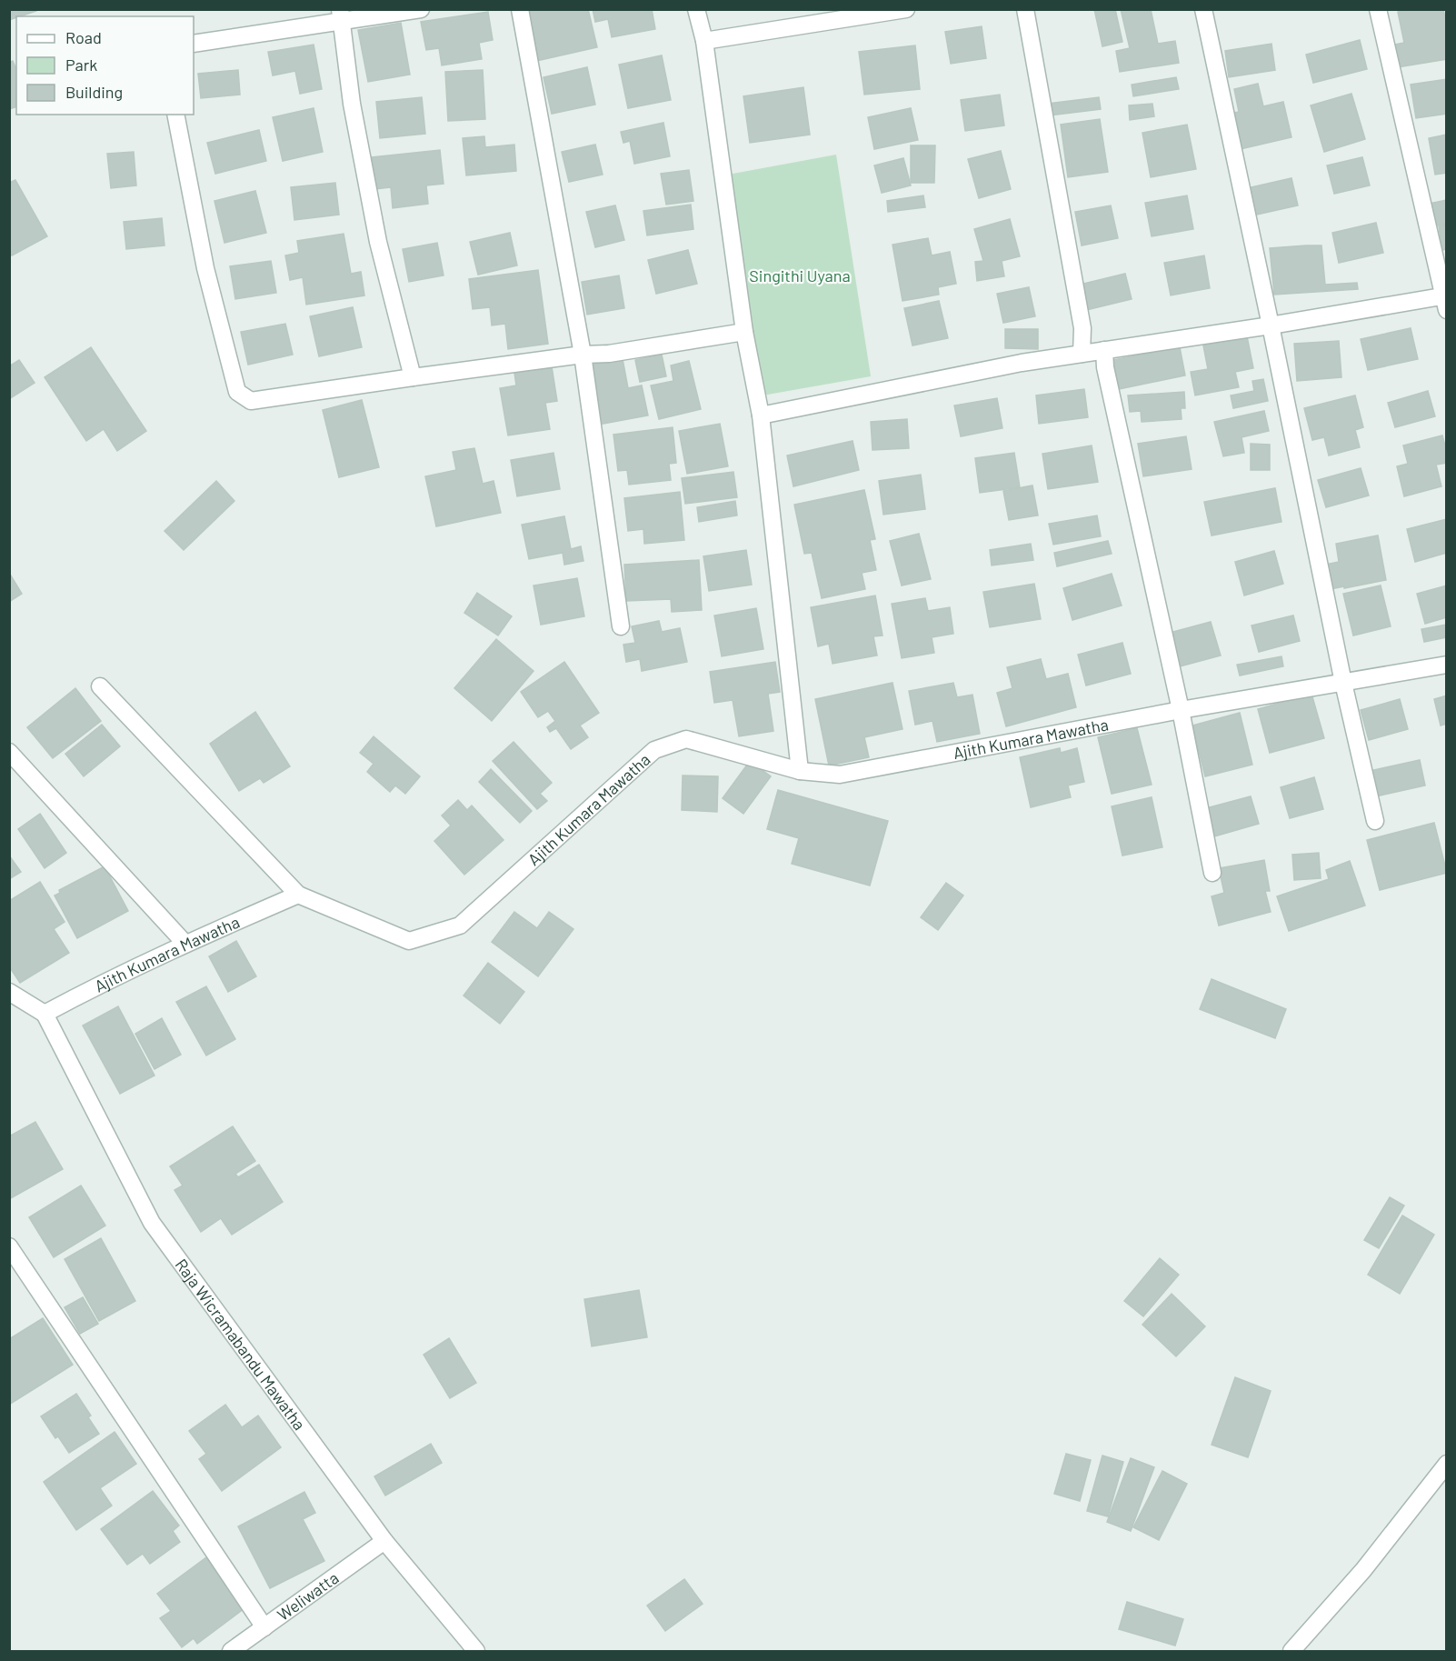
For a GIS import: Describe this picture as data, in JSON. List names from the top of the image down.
{
  "streets": {
    "street": ["Ajith Kumara Mawatha", "Raja Wicramabandu Mawatha", "Weliwatta"]
  },
  "crossings": [
    ["Ajith Kumara Mawatha", "Raja Wicramabandu Mawatha"],
    ["Raja Wicramabandu Mawatha", "Weliwatta"]
  ],
  "parks": ["Singithi Uyana"],
  "legend": ["Road", "Park", "Building"]
}
